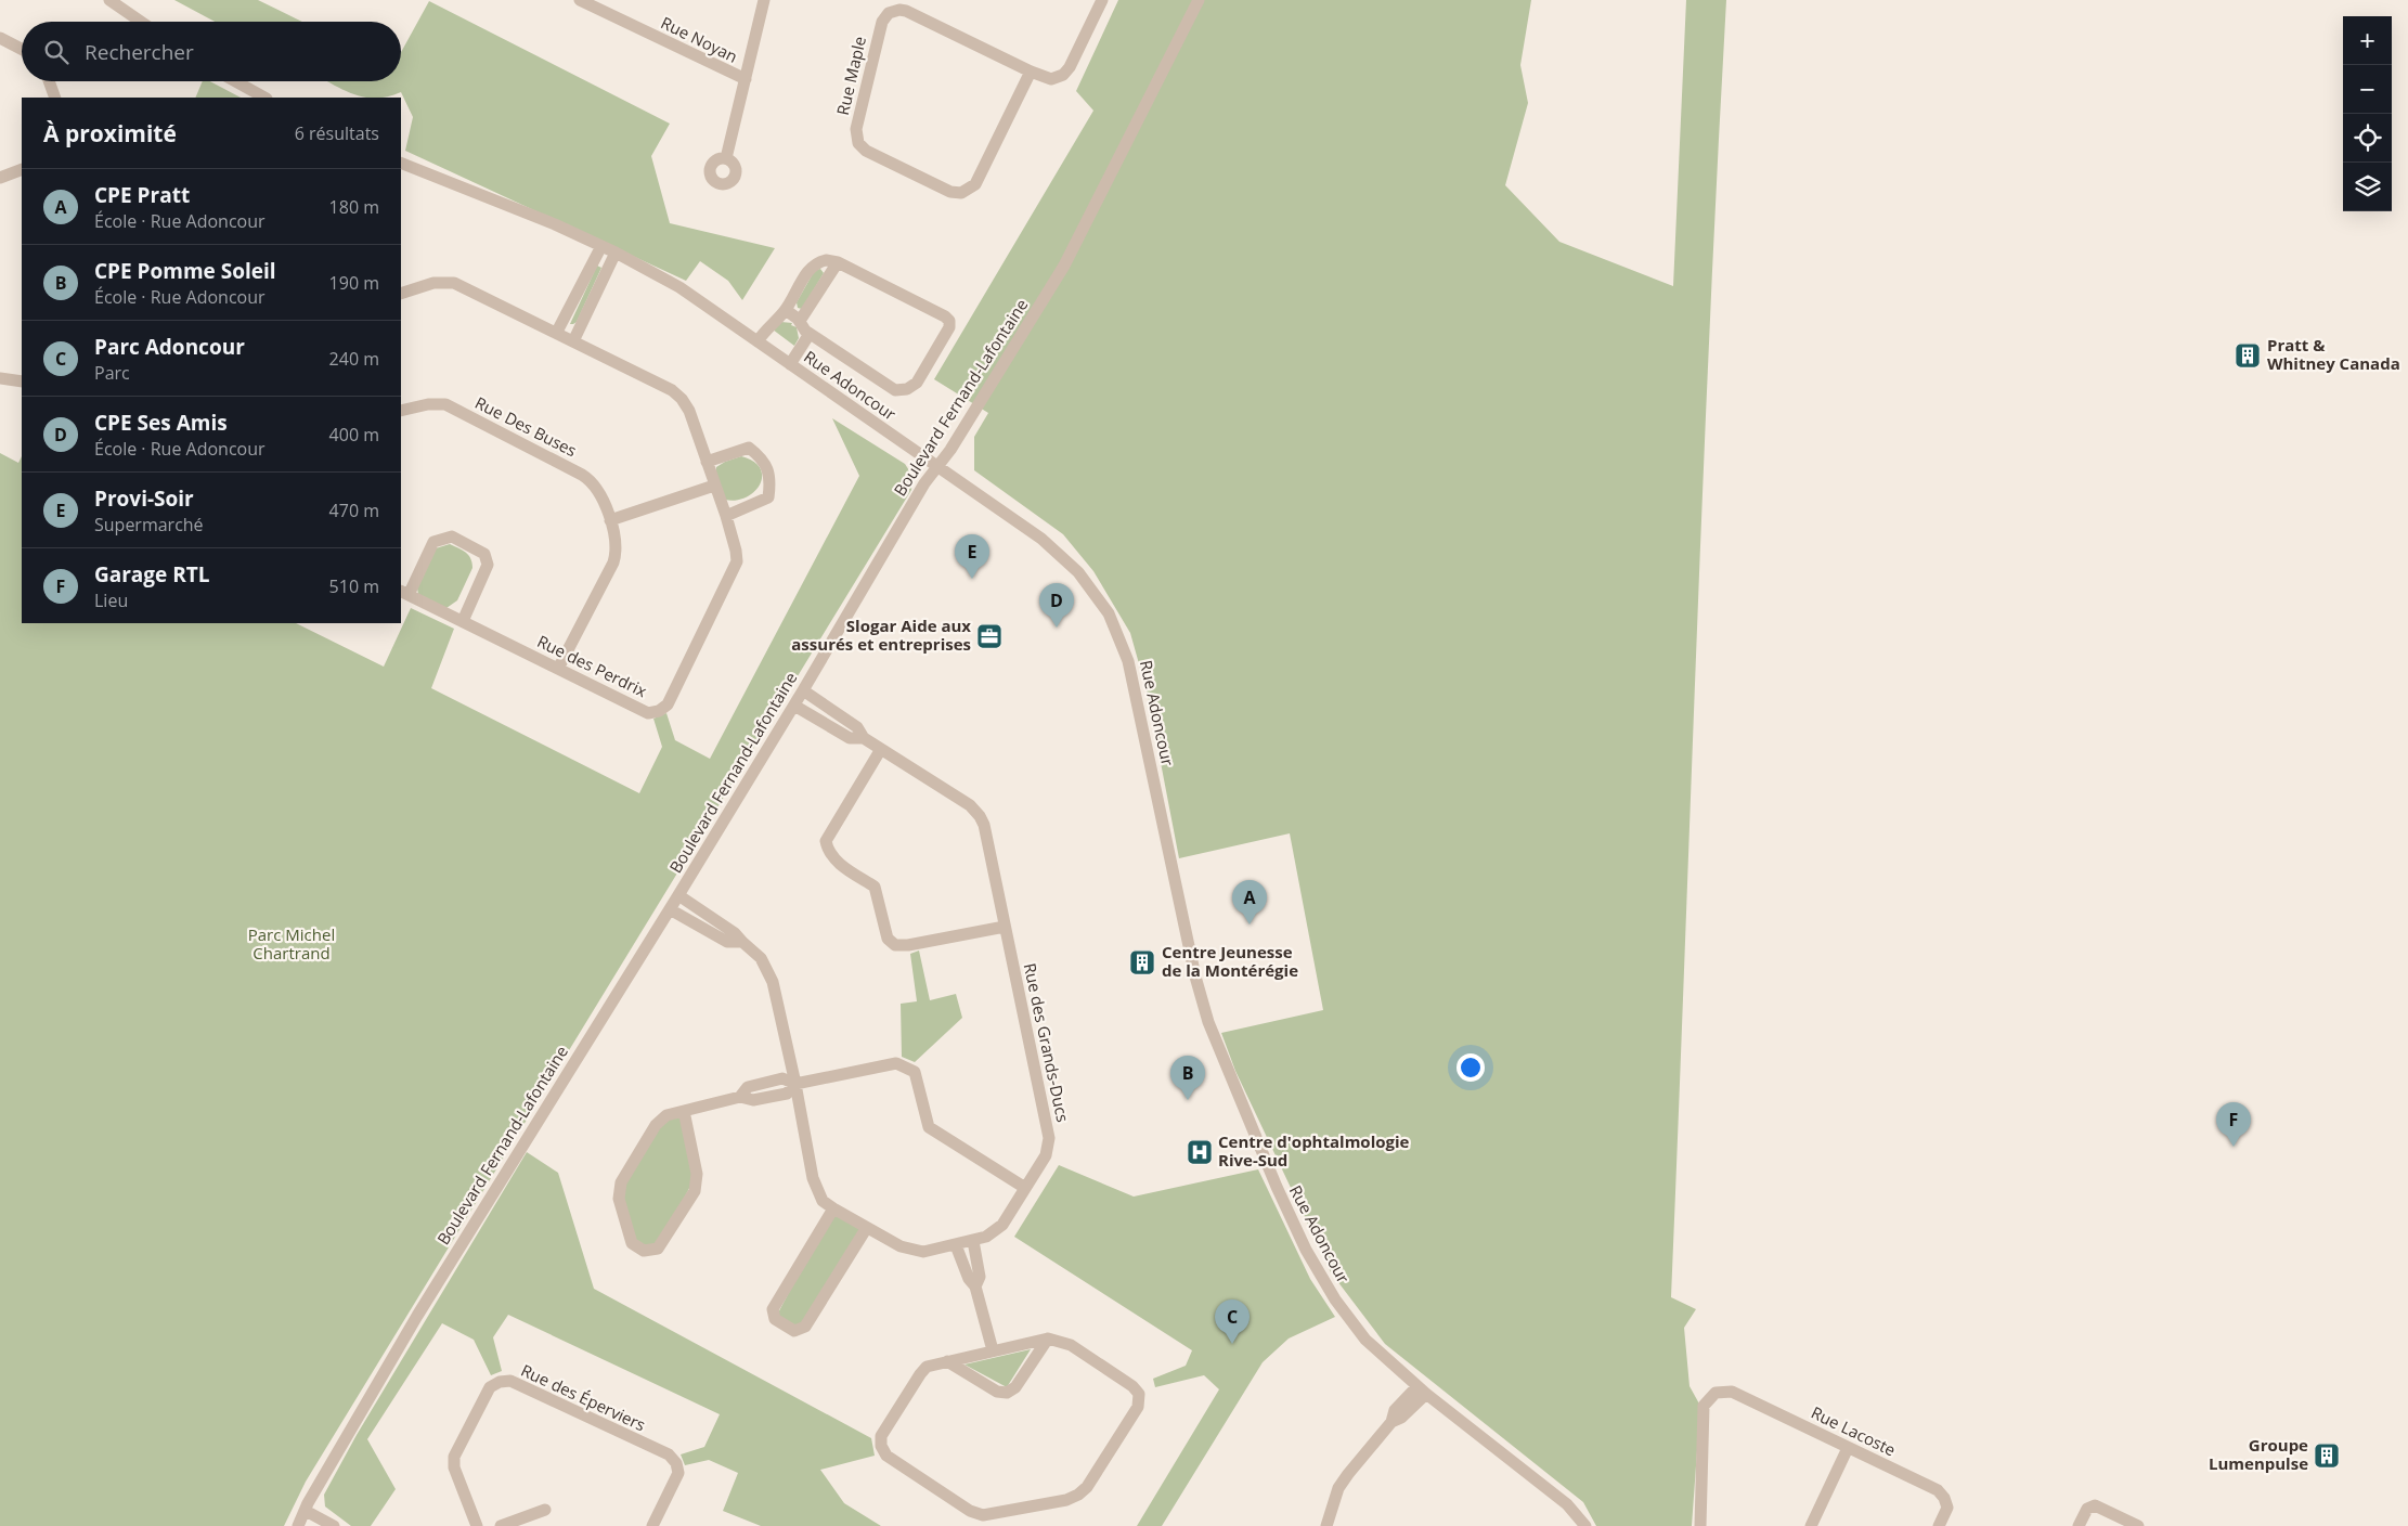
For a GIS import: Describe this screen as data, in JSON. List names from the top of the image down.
{
  "streets": {
    "street": [
      "Rue Noyan",
      "Rue Maple",
      "Rue Adoncour",
      "Boulevard Fernand-Lafontaine",
      "Rue Des Buses",
      "Rue des Perdrix",
      "Rue des Grands-Ducs",
      "Rue des Éperviers",
      "Rue Lacoste"
    ]
  },
  "crossings": [
    ["Rue Adoncour", "Boulevard Fernand-Lafontaine"],
    ["Boulevard Fernand-Lafontaine", "Rue des Grands-Ducs"],
    ["Rue Des Buses", "Rue des Perdrix"]
  ],
  "parks": ["Parc Michel Chartrand"],
  "places": {
    "building": ["Pratt & Whitney Canada", "Centre Jeunesse de la Montérégie", "Groupe Lumenpulse"],
    "office": ["Slogar Aide aux assurés et entreprises"],
    "hospital": ["Centre d'ophtalmologie Rive-Sud"]
  },
  "page": {
    "map_buttons": ["+", "−"],
    "search": "Rechercher",
    "heading": ["À proximité", "6 résultats"],
    "list": [
      {
        "mark": "A",
        "name": "CPE Pratt",
        "note": "École · Rue Adoncour",
        "value": "180 m"
      },
      {
        "mark": "B",
        "name": "CPE Pomme Soleil",
        "note": "École · Rue Adoncour",
        "value": "190 m"
      },
      {
        "mark": "C",
        "name": "Parc Adoncour",
        "note": "Parc",
        "value": "240 m"
      },
      {
        "mark": "D",
        "name": "CPE Ses Amis",
        "note": "École · Rue Adoncour",
        "value": "400 m"
      },
      {
        "mark": "E",
        "name": "Provi-Soir",
        "note": "Supermarché",
        "value": "470 m"
      },
      {
        "mark": "F",
        "name": "Garage RTL",
        "note": "Lieu",
        "value": "510 m"
      }
    ],
    "pins": [
      "E",
      "D",
      "A",
      "B",
      "F",
      "C"
    ]
  }
}
